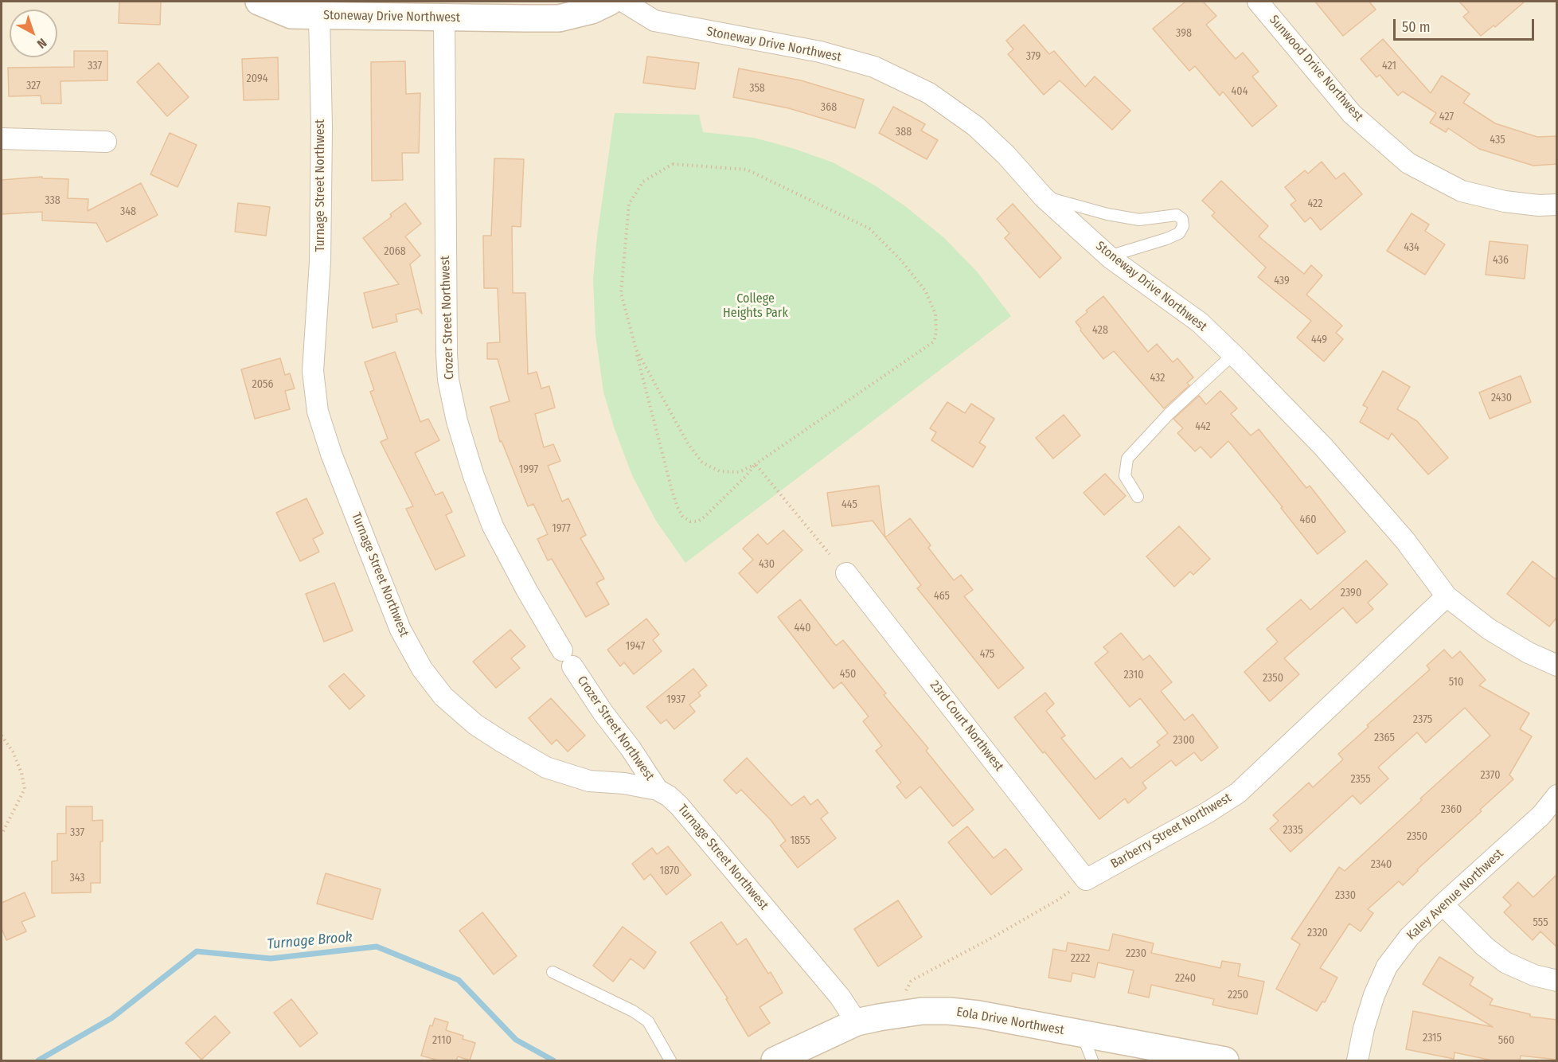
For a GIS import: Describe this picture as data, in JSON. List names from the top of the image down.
{
  "streets": {
    "main road": ["Stoneway Drive Northwest", "Eola Drive Northwest"],
    "street": [
      "Sunwood Drive Northwest",
      "Turnage Street Northwest",
      "Crozer Street Northwest",
      "23rd Court Northwest",
      "Barberry Street Northwest",
      "Kaley Avenue Northwest"
    ]
  },
  "crossings": [
    ["Stoneway Drive Northwest", "Turnage Street Northwest"],
    ["Stoneway Drive Northwest", "Crozer Street Northwest"],
    ["Stoneway Drive Northwest", "Barberry Street Northwest"],
    ["Turnage Street Northwest", "Crozer Street Northwest"],
    ["Turnage Street Northwest", "Eola Drive Northwest"],
    ["23rd Court Northwest", "Barberry Street Northwest"]
  ],
  "water": ["Turnage Brook"],
  "parks": ["College Heights Park"],
  "house_numbers": [
    "398",
    "379",
    "337",
    "421",
    "2094",
    "327",
    "358",
    "404",
    "368",
    "427",
    "388",
    "435",
    "338",
    "422",
    "348",
    "434",
    "2068",
    "436",
    "439",
    "428",
    "449",
    "432",
    "2056",
    "2430",
    "442",
    "1997",
    "445",
    "460",
    "1977",
    "430",
    "2390",
    "465",
    "440",
    "1947",
    "475",
    "450",
    "2310",
    "2350",
    "510",
    "1937",
    "2375",
    "2365",
    "2300",
    "2370",
    "2355",
    "2360",
    "2335",
    "337",
    "2350",
    "1855",
    "2340",
    "1870",
    "343",
    "2330",
    "555",
    "2320",
    "2230",
    "2222",
    "2240",
    "2250",
    "2315",
    "2110",
    "560"
  ],
  "scale_bar": "50 m",
  "north": "bottom right"
}
